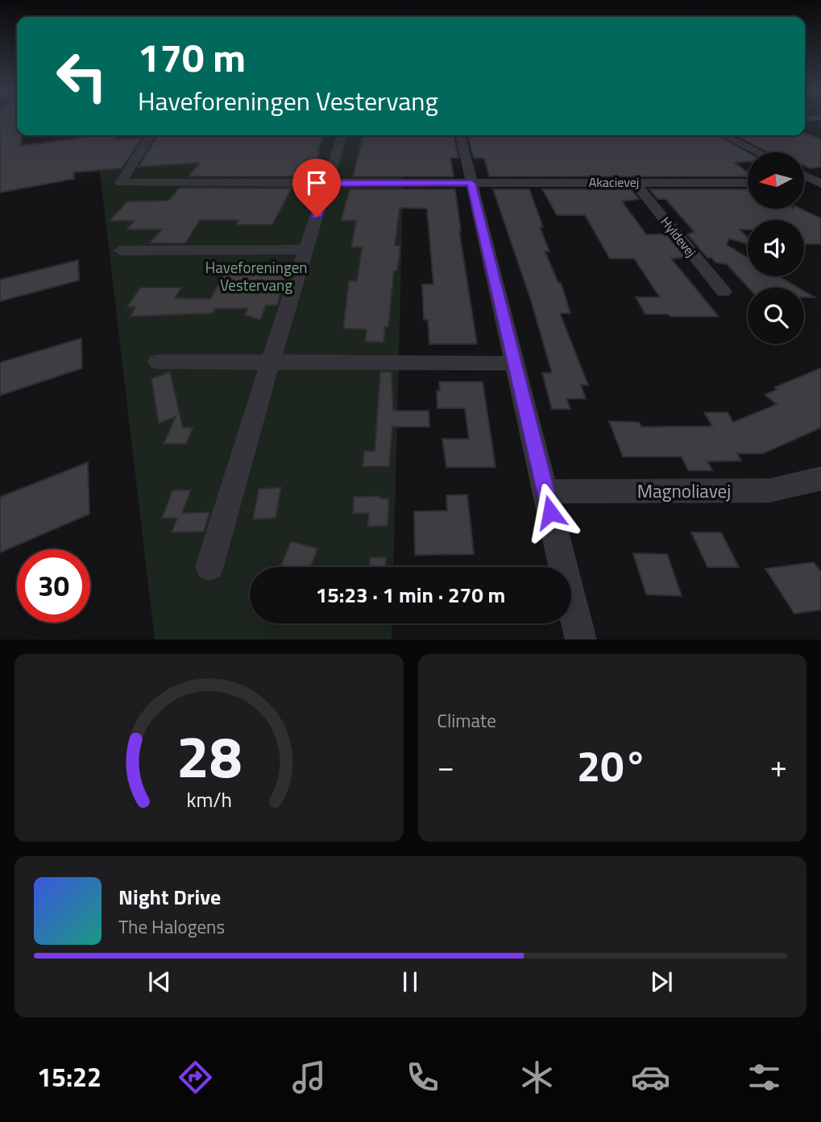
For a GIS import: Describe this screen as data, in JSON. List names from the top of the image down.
{
  "streets": {
    "street": ["Akacievej", "Hyldevej", "Magnoliavej"]
  },
  "crossings": [
    ["Akacievej", "Hyldevej"]
  ],
  "parks": ["Haveforeningen Vestervang"],
  "north": "left",
  "page": {
    "turn": ["170 m", "Haveforeningen Vestervang"],
    "limit": "30",
    "trip": "15:23 · 1 min · 270 m",
    "tile": "Climate",
    "heat": ["−", "20°", "+"],
    "song": ["Night Drive", "The Halogens"],
    "tabs": "15:22",
    "gauge": ["28", "km/h"]
  }
}
